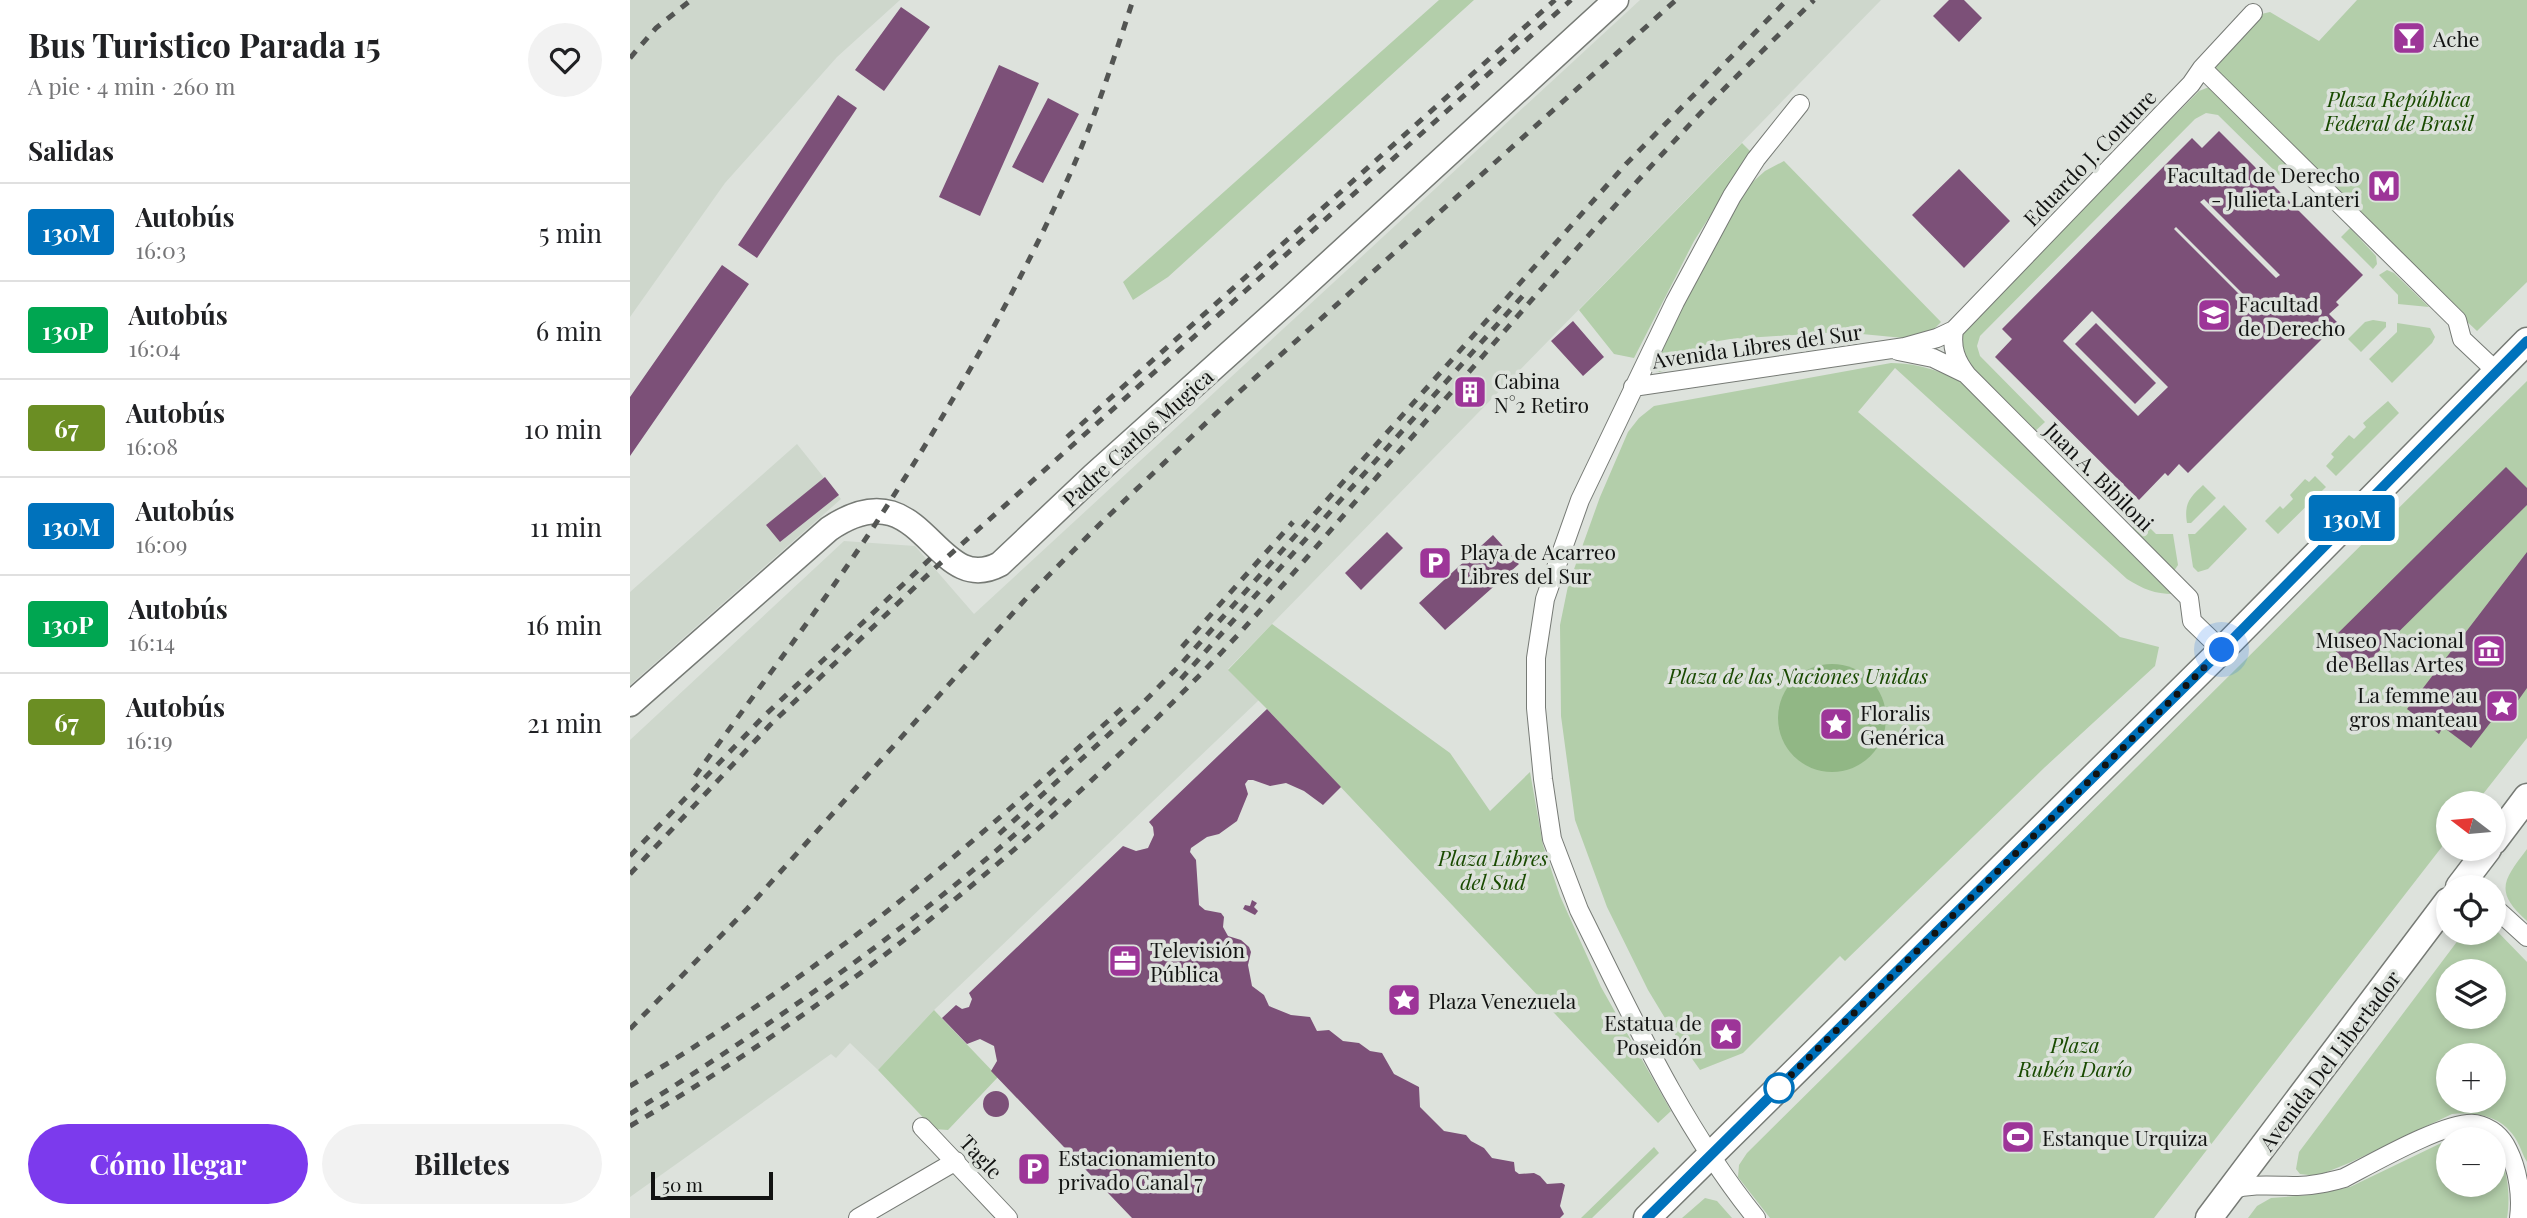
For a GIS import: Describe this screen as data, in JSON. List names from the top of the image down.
{
  "streets": {
    "main road": ["Avenida Del Libertador"],
    "street": [
      "Eduardo J. Couture",
      "Avenida Libres del Sur",
      "Padre Carlos Mugica",
      "Juan A. Bibiloni",
      "Tagle"
    ]
  },
  "crossings": [
    ["Eduardo J. Couture", "Avenida Libres del Sur"],
    ["Eduardo J. Couture", "Juan A. Bibiloni"],
    ["Avenida Libres del Sur", "Juan A. Bibiloni"]
  ],
  "parks": [
    "Plaza República Federal de Brasil",
    "Plaza de las Naciones Unidas",
    "Plaza Libres del Sud",
    "Plaza Rubén Darío"
  ],
  "places": {
    "bar": ["Ache"],
    "metro station": ["Facultad de Derecho - Julieta Lanteri"],
    "school or university": ["Facultad de Derecho"],
    "building": ["Cabina N°2 Retiro"],
    "parking": ["Playa de Acarreo Libres del Sur", "Estacionamiento privado Canal 7"],
    "museum": ["Museo Nacional de Bellas Artes"],
    "place": [
      "La femme au gros manteau",
      "Floralis Genérica",
      "Plaza Venezuela",
      "Estatua de Poseidón"
    ],
    "office": ["Televisión Pública"],
    "sports": ["Estanque Urquiza"]
  },
  "lines": ["bus line 130M"],
  "scale_bar": "50 m",
  "north": "left",
  "page": {
    "heading": [
      ["Bus Turistico Parada 15", "A pie · 4 min · 260 m"],
      "Salidas"
    ],
    "on_map": "130M",
    "list": [
      {
        "mark": "130M",
        "name": "Autobús",
        "note": "16:03",
        "value": "5 min"
      },
      {
        "mark": "130P",
        "name": "Autobús",
        "note": "16:04",
        "value": "6 min"
      },
      {
        "mark": "67",
        "name": "Autobús",
        "note": "16:08",
        "value": "10 min"
      },
      {
        "mark": "130M",
        "name": "Autobús",
        "note": "16:09",
        "value": "11 min"
      },
      {
        "mark": "130P",
        "name": "Autobús",
        "note": "16:14",
        "value": "16 min"
      },
      {
        "mark": "67",
        "name": "Autobús",
        "note": "16:19",
        "value": "21 min"
      }
    ],
    "map_buttons": ["+", "−"],
    "buttons": ["Cómo llegar", "Billetes"],
    "scale": "50 m"
  }
}
